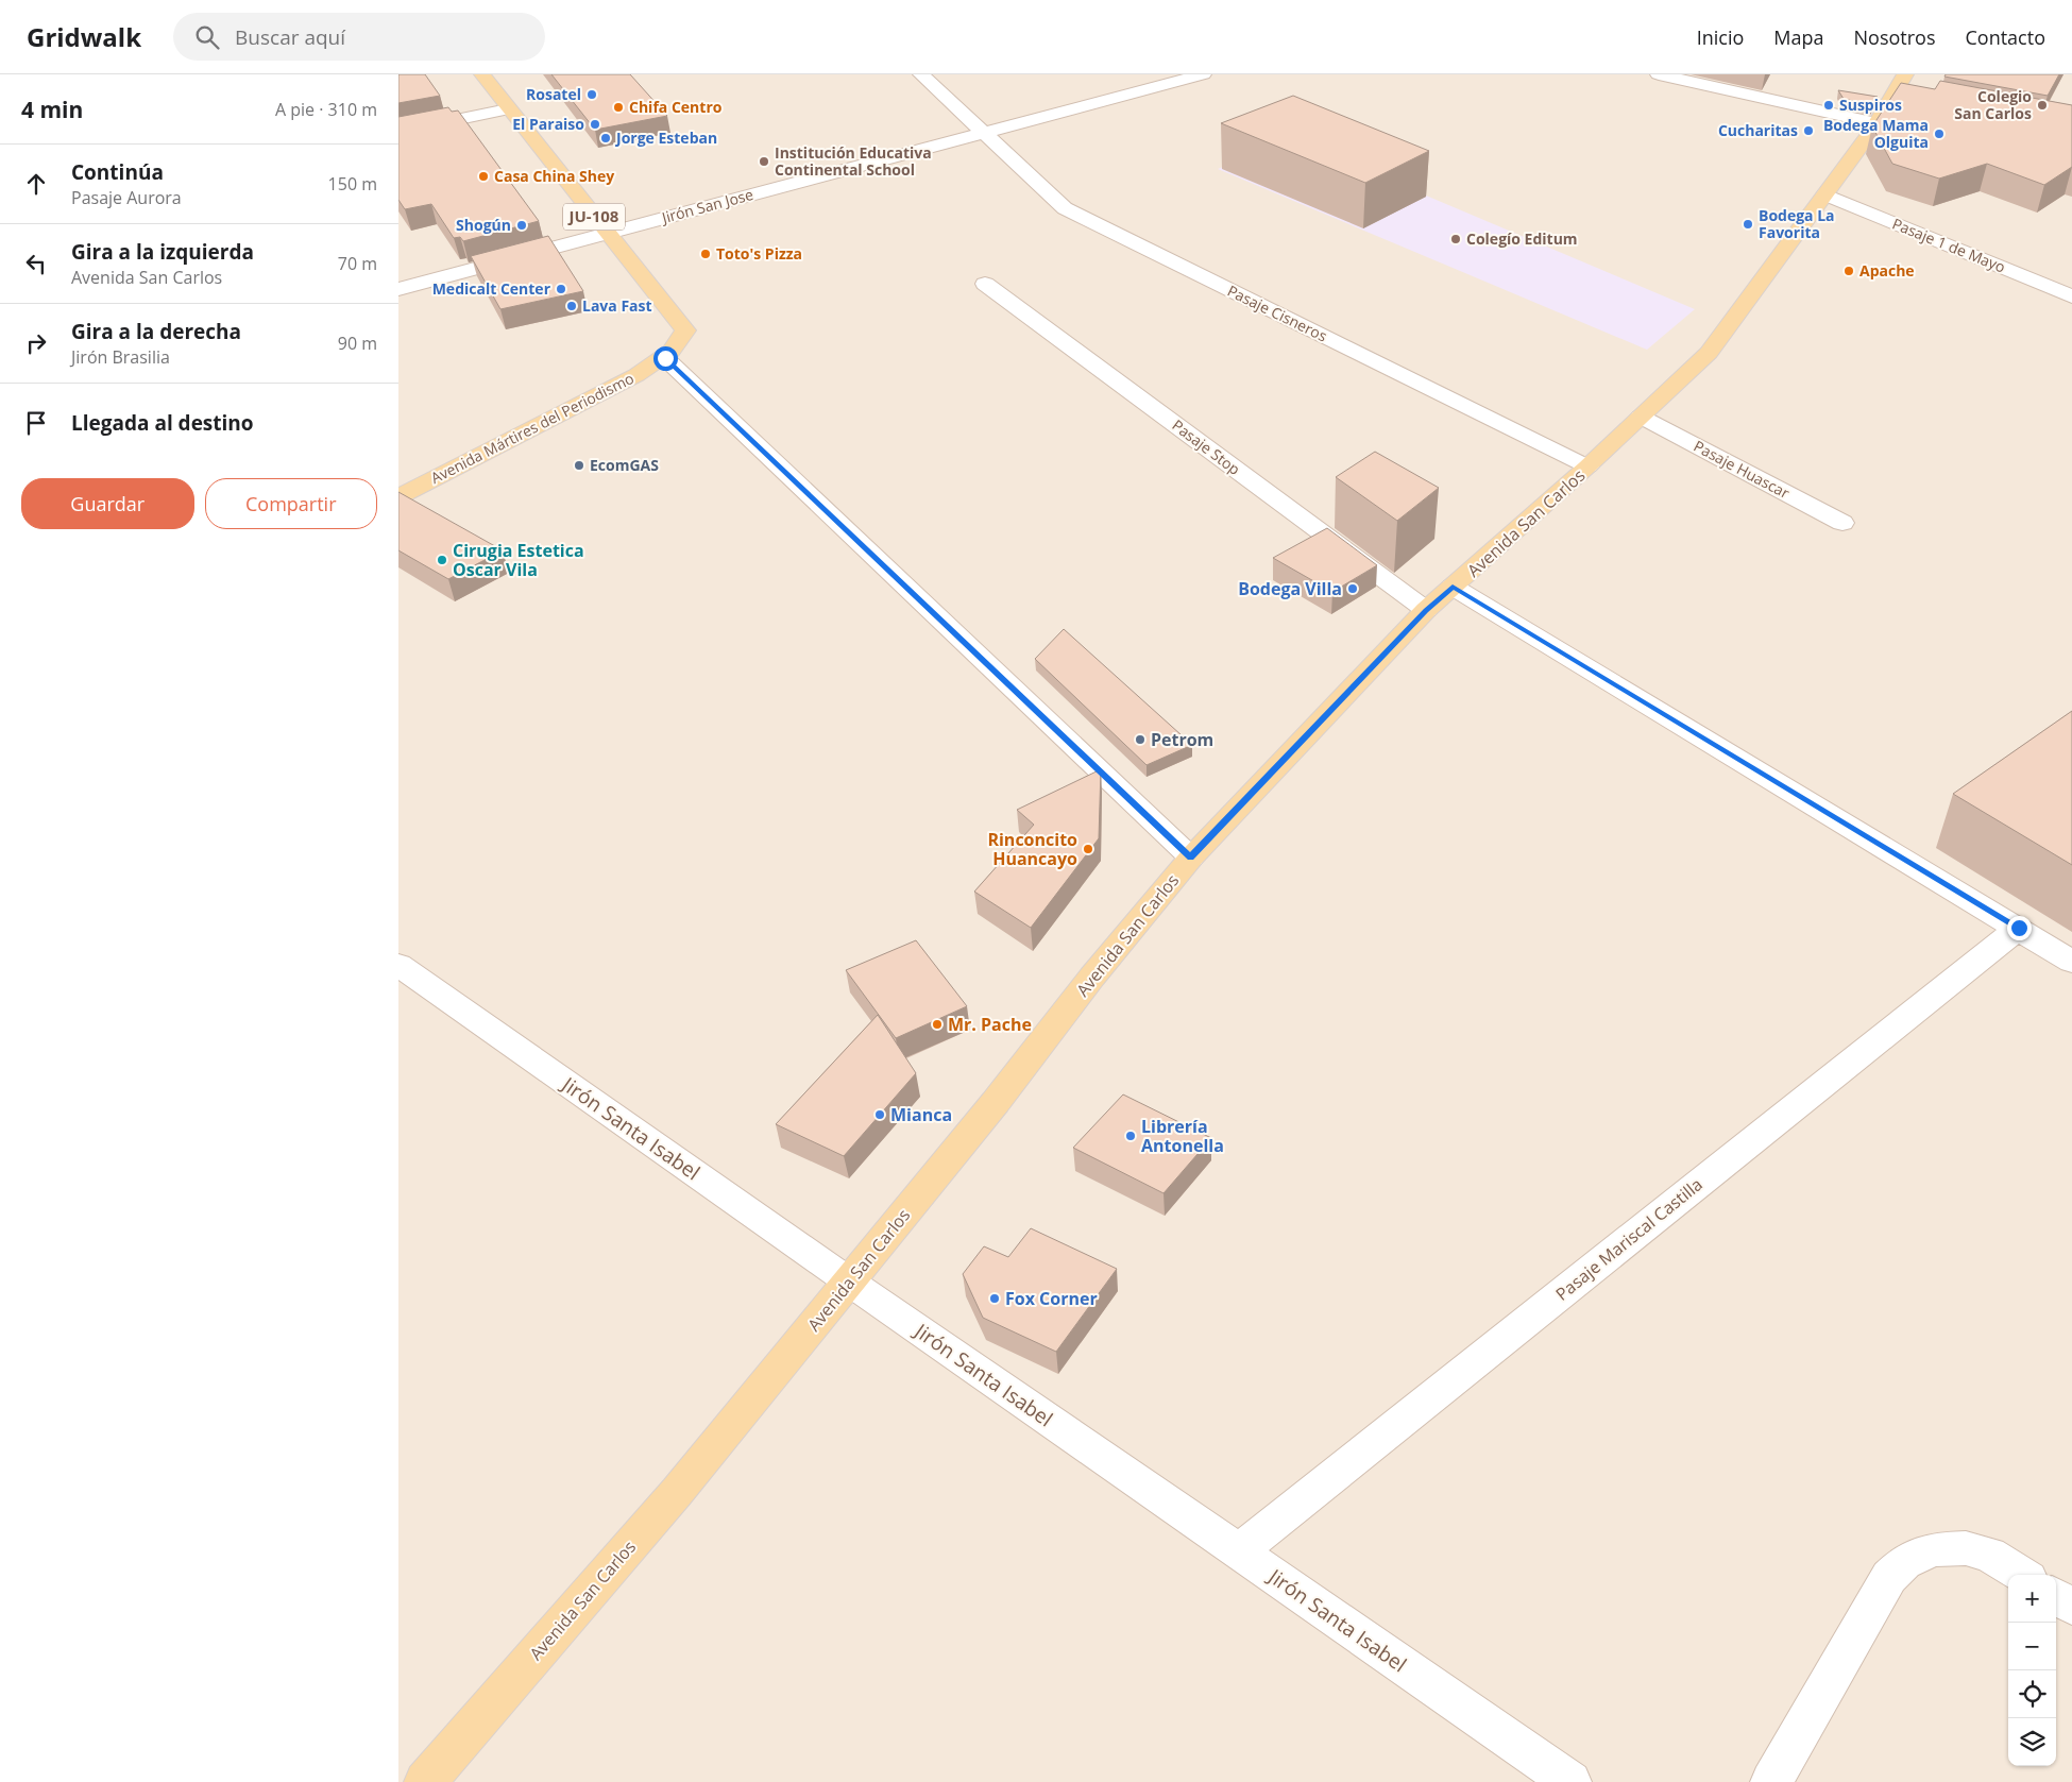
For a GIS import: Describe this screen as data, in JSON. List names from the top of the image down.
{
  "streets": {
    "main road": ["JU-108", "Avenida Mártires del Periodismo", "Avenida San Carlos"],
    "street": [
      "Jirón San Jose",
      "Pasaje 1 de Mayo",
      "Pasaje Cisneros",
      "Pasaje Stop",
      "Pasaje Huascar",
      "Jirón Santa Isabel",
      "Pasaje Mariscal Castilla"
    ]
  },
  "crossings": [
    ["Jirón San Jose", "JU-108"],
    ["Jirón San Jose", "Pasaje Cisneros"],
    ["JU-108", "Avenida Mártires del Periodismo"],
    ["Pasaje 1 de Mayo", "Avenida San Carlos"],
    ["Pasaje Cisneros", "Avenida San Carlos"],
    ["Pasaje Stop", "Avenida San Carlos"],
    ["Pasaje Huascar", "Avenida San Carlos"],
    ["Avenida San Carlos", "Jirón Santa Isabel"],
    ["Jirón Santa Isabel", "Pasaje Mariscal Castilla"]
  ],
  "places": [
    "Rosatel",
    "Suspiros",
    "Colegio San Carlos",
    "Chifa Centro",
    "El Paraiso",
    "Cucharitas",
    "Bodega Mama Olguita",
    "Jorge Esteban",
    "Institución Educativa Continental School",
    "Casa China Shey",
    "Bodega La Favorita",
    "Shogún",
    "Colegío Editum",
    "Toto's Pizza",
    "Apache",
    "Medicalt Center",
    "Lava Fast",
    "EcomGAS",
    "Cirugia Estetica Oscar Vila",
    "Bodega Villa",
    "Petrom",
    "Rinconcito Huancayo",
    "Mr. Pache",
    "Mianca",
    "Librería Antonella",
    "Fox Corner"
  ],
  "page": {
    "header": "Gridwalk",
    "search": "Buscar aquí",
    "nav": [
      "Inicio",
      "Mapa",
      "Nosotros",
      "Contacto"
    ],
    "heading": ["4 min", "A pie · 310 m"],
    "list": [
      ["Continúa", "Pasaje Aurora", "150 m"],
      ["Gira a la izquierda", "Avenida San Carlos", "70 m"],
      ["Gira a la derecha", "Jirón Brasilia", "90 m"],
      "Llegada al destino"
    ],
    "buttons": ["Guardar", "Compartir"],
    "map_buttons": ["+", "−"]
  }
}
